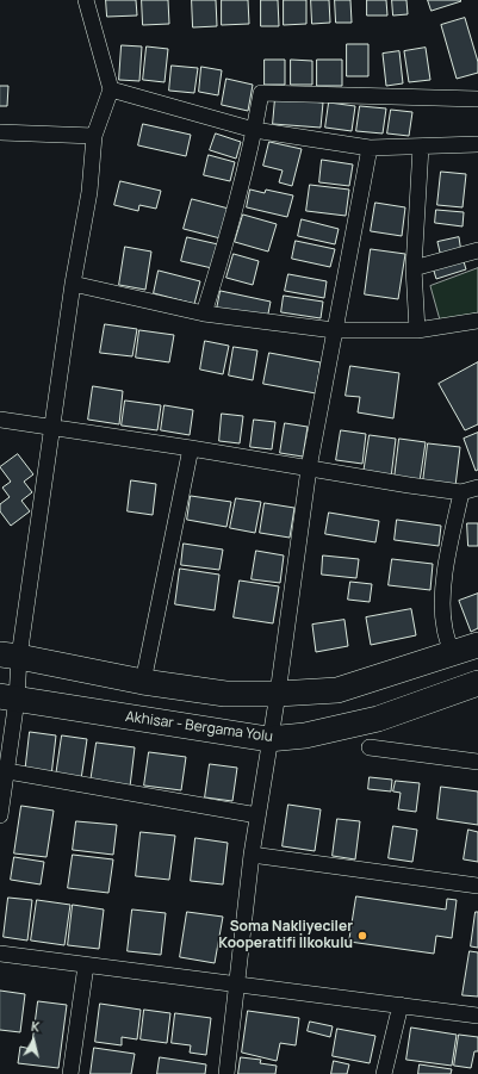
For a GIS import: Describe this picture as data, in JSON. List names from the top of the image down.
{
  "streets": {
    "main road": ["Akhisar - Bergama Yolu"]
  },
  "places": ["Soma Nakliyeciler Kooperatifi İlkokulu"],
  "north": "top"
}
